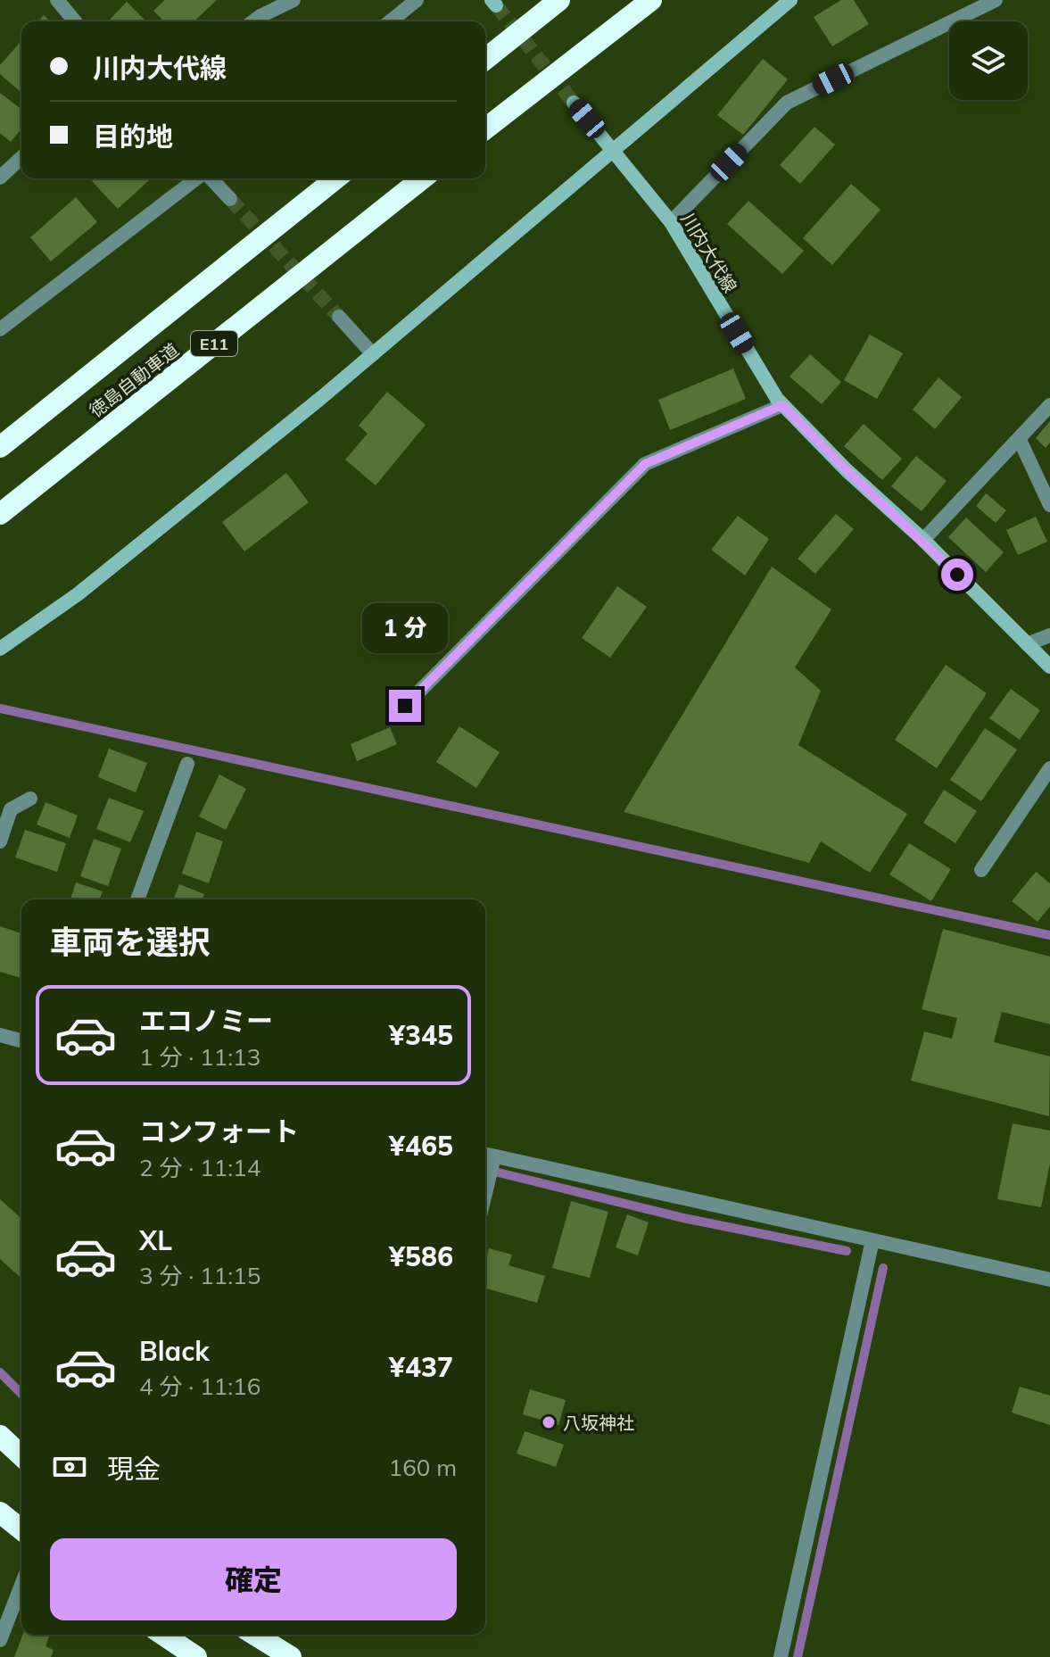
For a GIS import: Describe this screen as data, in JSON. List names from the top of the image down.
{
  "streets": {
    "highway": ["E11", "徳島自動車道"],
    "street": ["川内大代線"]
  },
  "places": ["八坂神社"],
  "page": {
    "banner": ["川内大代線", "目的地"],
    "bubble": "1 分",
    "heading": "車両を選択",
    "list": [
      {
        "name": "エコノミー",
        "note": "1 分 · 11:13",
        "value": "¥345"
      },
      {
        "name": "コンフォート",
        "note": "2 分 · 11:14",
        "value": "¥465"
      },
      {
        "name": "XL",
        "note": "3 分 · 11:15",
        "value": "¥586"
      },
      {
        "name": "Black",
        "note": "4 分 · 11:16",
        "value": "¥437"
      }
    ],
    "pay": ["現金", "160 m"],
    "buttons": "確定"
  }
}
